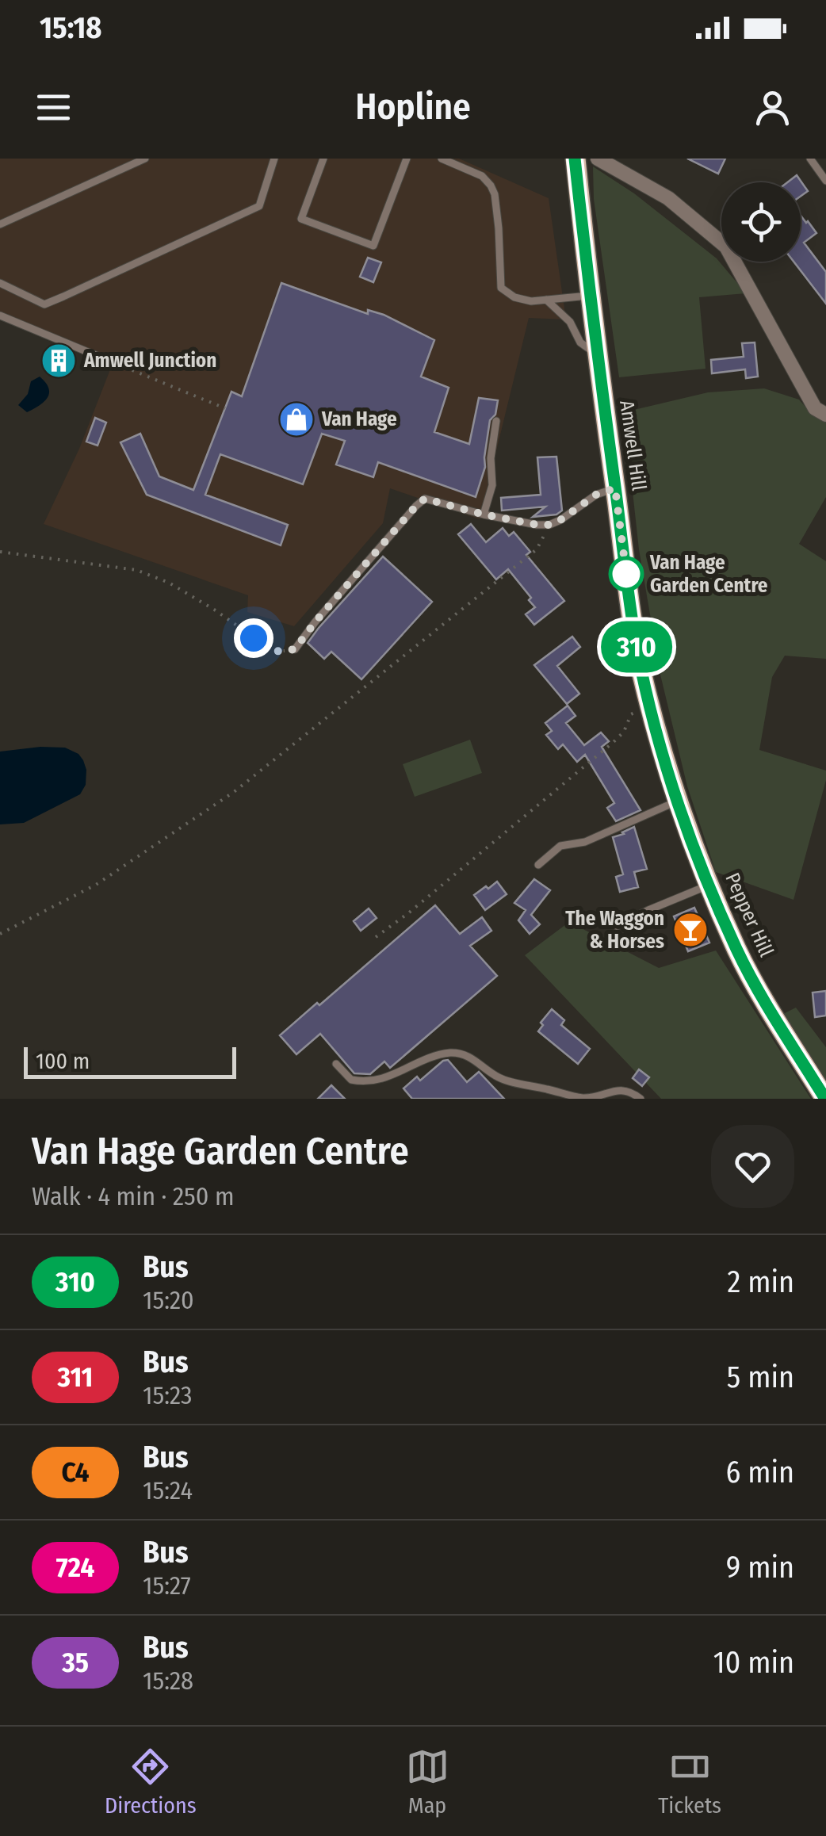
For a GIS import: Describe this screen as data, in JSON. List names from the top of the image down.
{
  "streets": {
    "main road": ["Amwell Hill", "Pepper Hill"]
  },
  "crossings": [
    ["Amwell Hill", "Pepper Hill"]
  ],
  "places": {
    "building": ["Amwell Junction"],
    "shop": ["Van Hage"],
    "other": ["Van Hage Garden Centre"],
    "bar": ["The Waggon & Horses"]
  },
  "lines": ["bus line 310"],
  "scale_bar": "100 m",
  "page": {
    "status": "15:18",
    "header": "Hopline",
    "on_map": "310",
    "scale": "100 m",
    "heading": ["Van Hage Garden Centre", "Walk · 4 min · 250 m"],
    "list": [
      {
        "mark": "310",
        "name": "Bus",
        "note": "15:20",
        "value": "2 min"
      },
      {
        "mark": "311",
        "name": "Bus",
        "note": "15:23",
        "value": "5 min"
      },
      {
        "mark": "C4",
        "name": "Bus",
        "note": "15:24",
        "value": "6 min"
      },
      {
        "mark": "724",
        "name": "Bus",
        "note": "15:27",
        "value": "9 min"
      },
      {
        "mark": "35",
        "name": "Bus",
        "note": "15:28",
        "value": "10 min"
      }
    ],
    "tabs": ["Directions", "Map", "Tickets"]
  }
}
